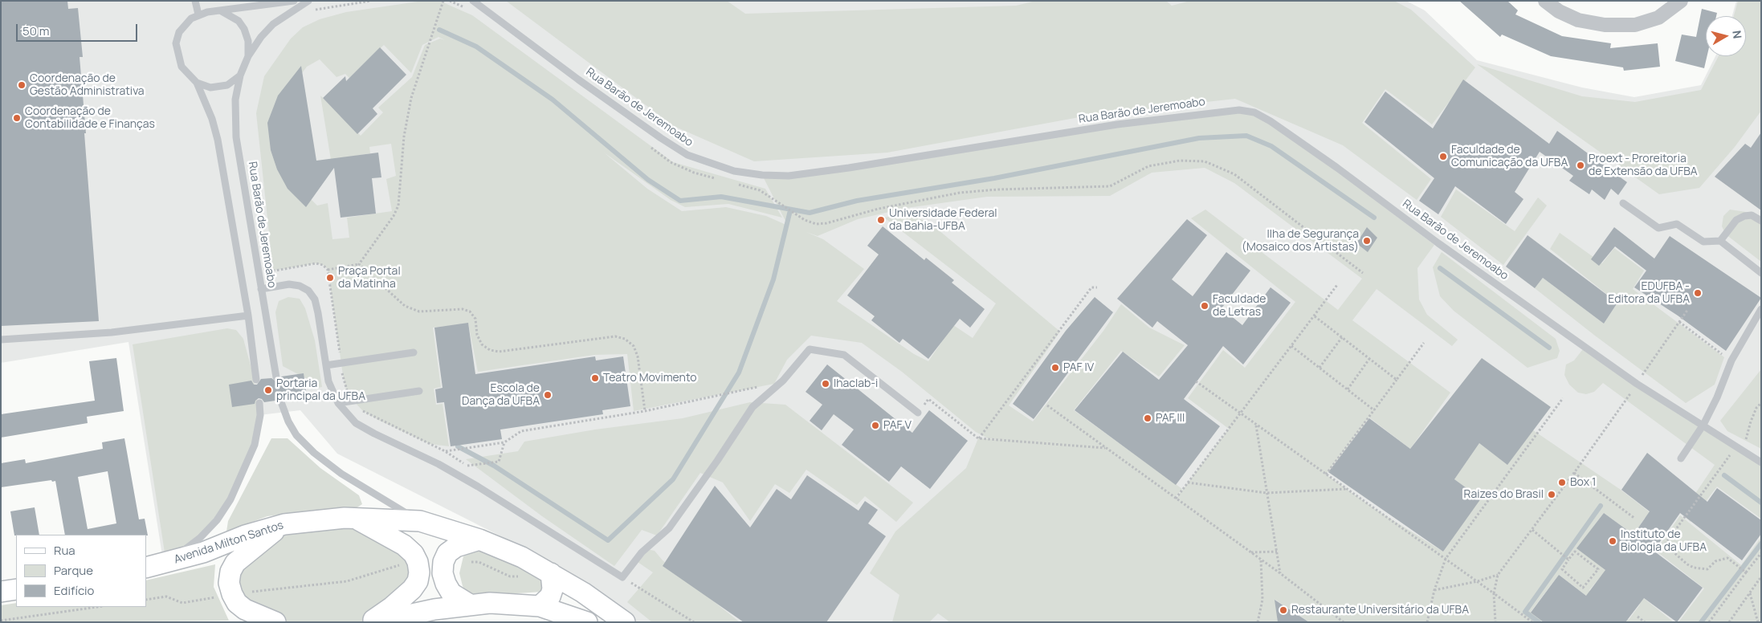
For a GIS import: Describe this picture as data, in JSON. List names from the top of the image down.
{
  "streets": {
    "main road": ["Avenida Milton Santos"],
    "lane": ["Rua Barão de Jeremoabo"]
  },
  "places": [
    "Coordenação de Gestão Administrativa",
    "Coordenação de Contabilidade e Finanças",
    "Faculdade de Comunicação da UFBA",
    "Proext - Proreitoria de Extensão da UFBA",
    "Universidade Federal da Bahia-UFBA",
    "Ilha de Segurança (Mosaico dos Artistas)",
    "Praça Portal da Matinha",
    "EDUFBA - Editora da UFBA",
    "Faculdade de Letras",
    "PAF IV",
    "Teatro Movimento",
    "Ihaclab-i",
    "Portaria principal da UFBA",
    "Escola de Dança da UFBA",
    "PAF III",
    "PAF V",
    "Box 1",
    "Raizes do Brasil",
    "Instituto de Biologia da UFBA",
    "Restaurante Universitário da UFBA"
  ],
  "legend": ["Rua", "Parque", "Edifício"],
  "scale_bar": "50 m",
  "north": "right"
}
